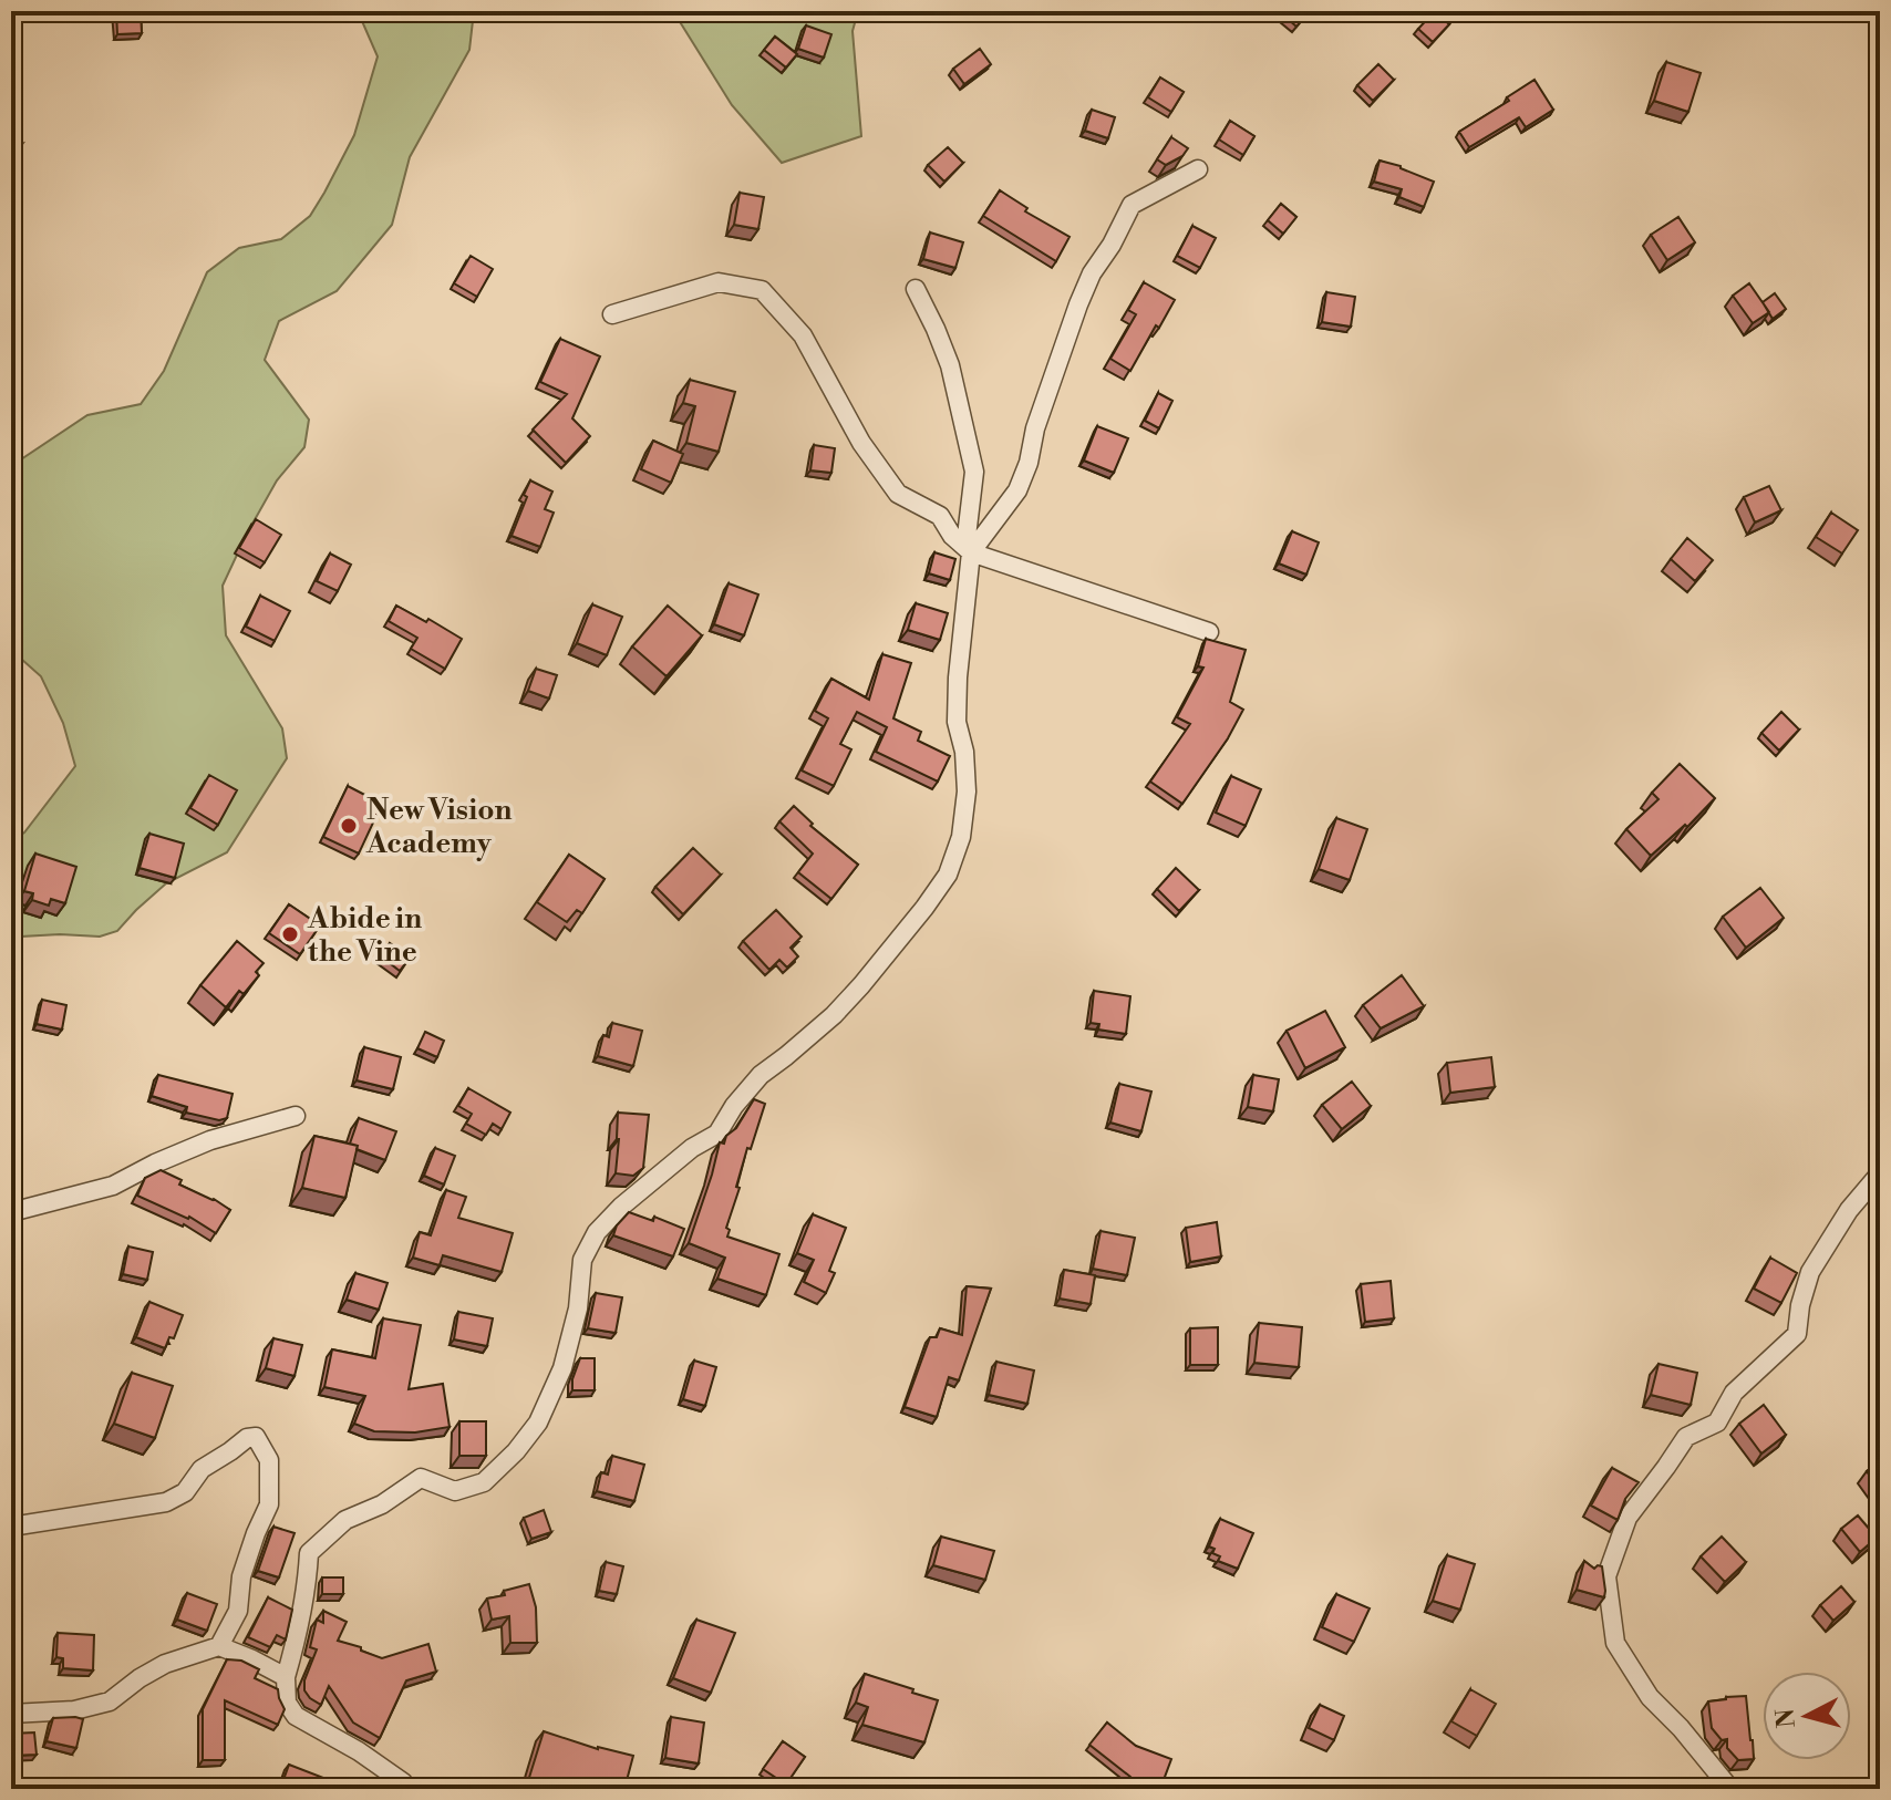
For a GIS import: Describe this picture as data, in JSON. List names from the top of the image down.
{
  "places": ["New Vision Academy", "Abide in the Vine"],
  "north": "left"
}
